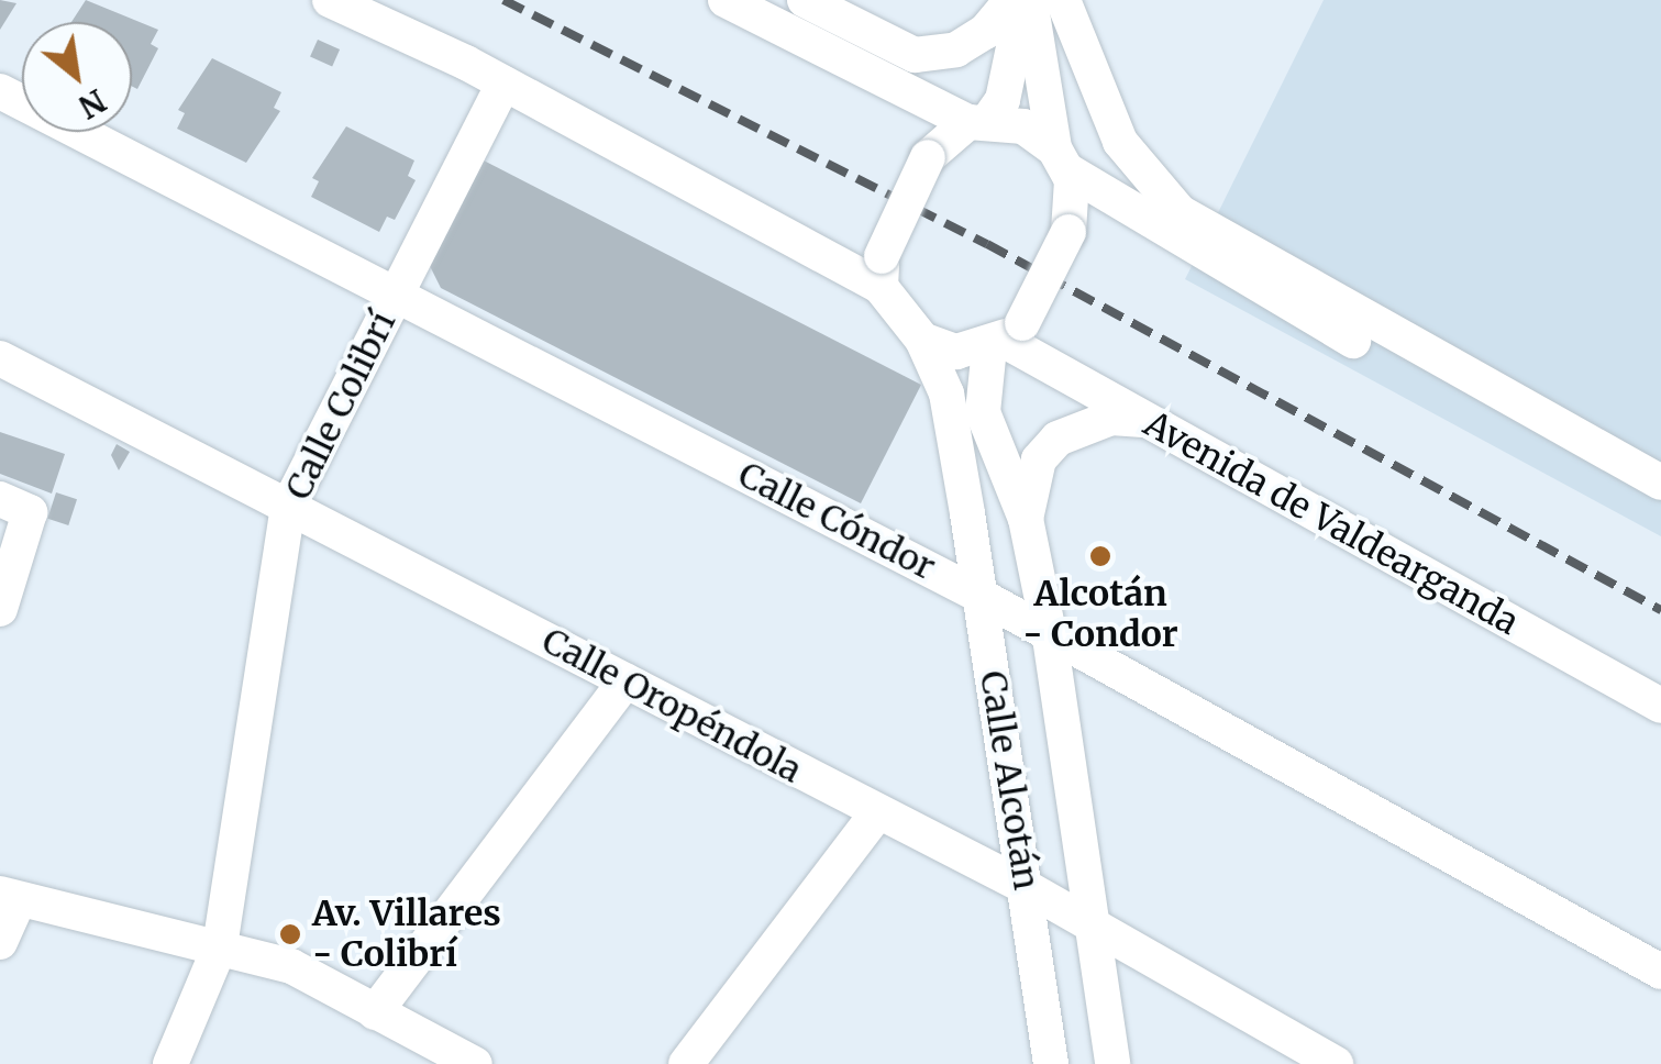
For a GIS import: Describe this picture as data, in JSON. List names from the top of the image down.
{
  "streets": {
    "street": [
      "Calle Colibrí",
      "Calle Cóndor",
      "Avenida de Valdearganda",
      "Calle Oropéndola",
      "Calle Alcotán"
    ]
  },
  "crossings": [
    ["Calle Colibrí", "Calle Cóndor"],
    ["Calle Colibrí", "Calle Oropéndola"],
    ["Calle Cóndor", "Calle Alcotán"],
    ["Avenida de Valdearganda", "Calle Alcotán"],
    ["Calle Oropéndola", "Calle Alcotán"]
  ],
  "places": ["Alcotán - Condor", "Av. Villares - Colibrí"],
  "north": "bottom right"
}
